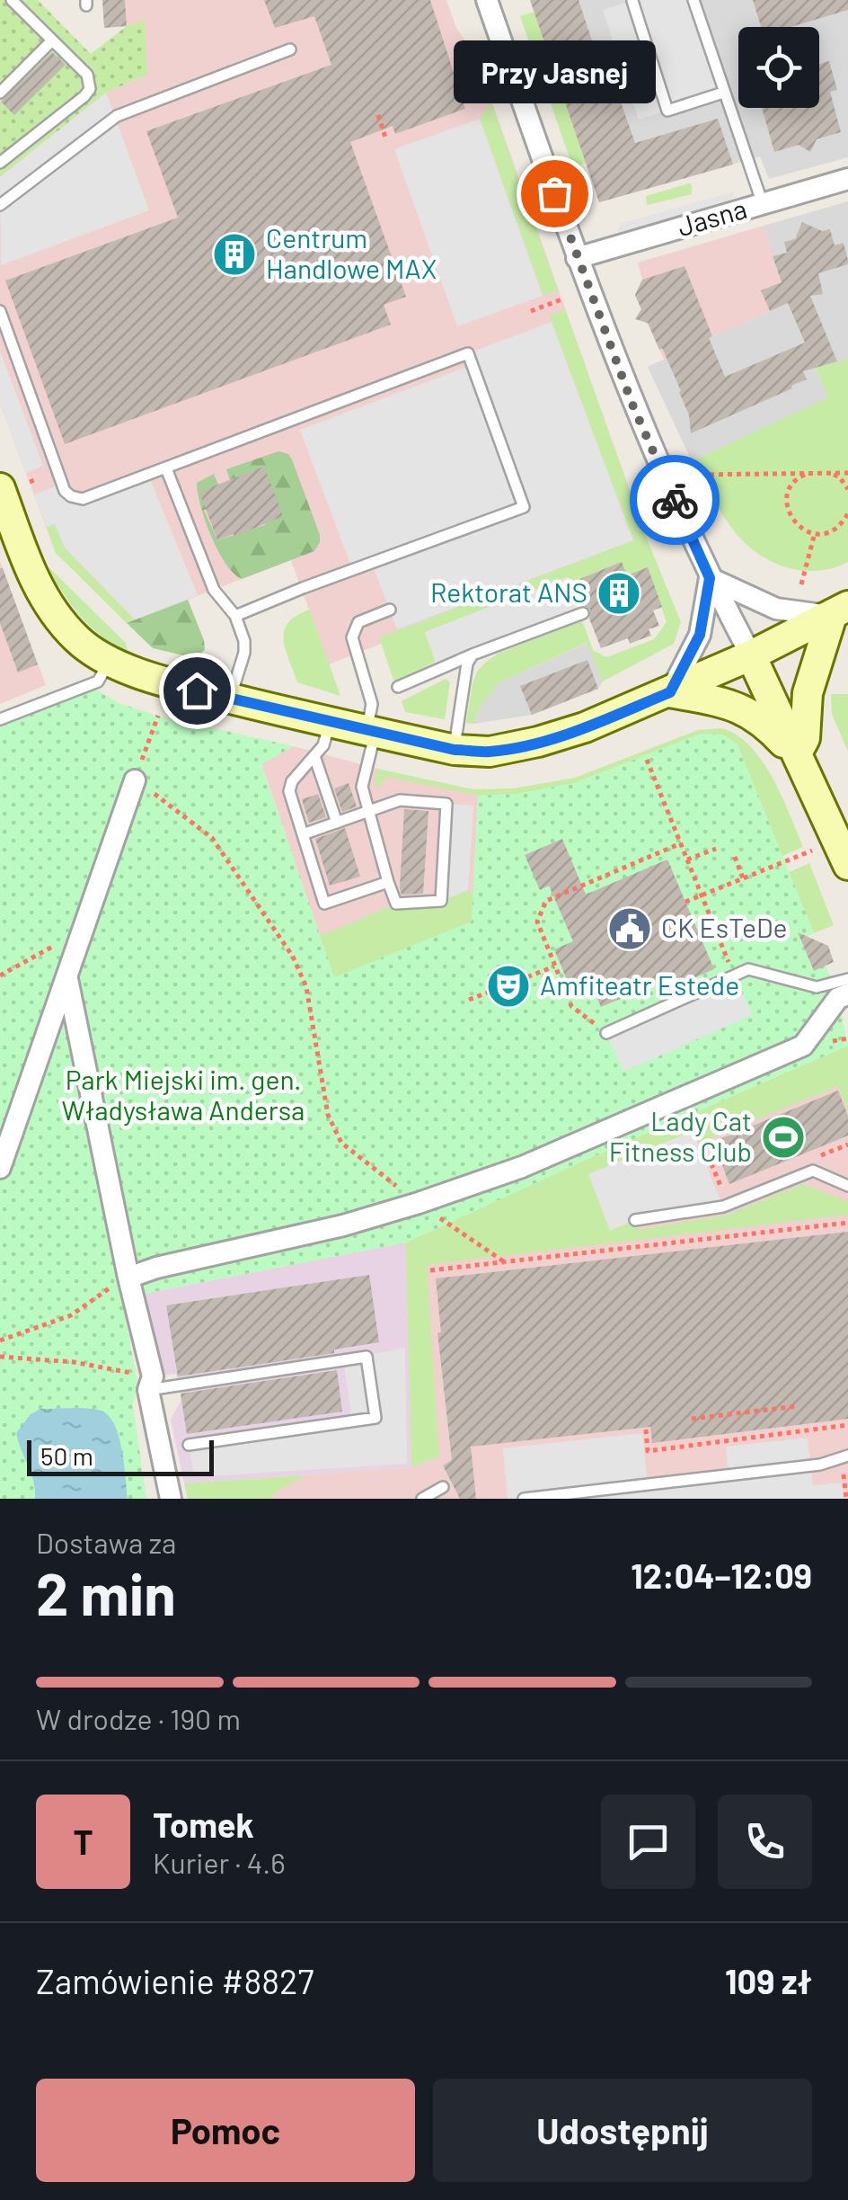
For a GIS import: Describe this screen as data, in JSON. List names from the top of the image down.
{
  "streets": {
    "street": ["Jasna"]
  },
  "parks": ["Park Miejski im. gen. Władysława Andersa"],
  "places": {
    "other": ["Przy Jasnej"],
    "building": ["Centrum Handlowe MAX", "Rektorat ANS"],
    "public building": ["CK EsTeDe"],
    "theatre": ["Amfiteatr Estede"],
    "sports": ["Lady Cat Fitness Club"]
  },
  "scale_bar": "50 m",
  "page": {
    "bubble": "Przy Jasnej",
    "scale": "50 m",
    "heading": ["2 min", "Dostawa za", "12:04–12:09"],
    "panel": [
      "Tomek",
      "Kurier · 4.6",
      "Zamówienie #8827",
      "109 zł"
    ],
    "bar": "W drodze · 190 m",
    "round": "T",
    "buttons": ["Pomoc", "Udostępnij"]
  }
}
